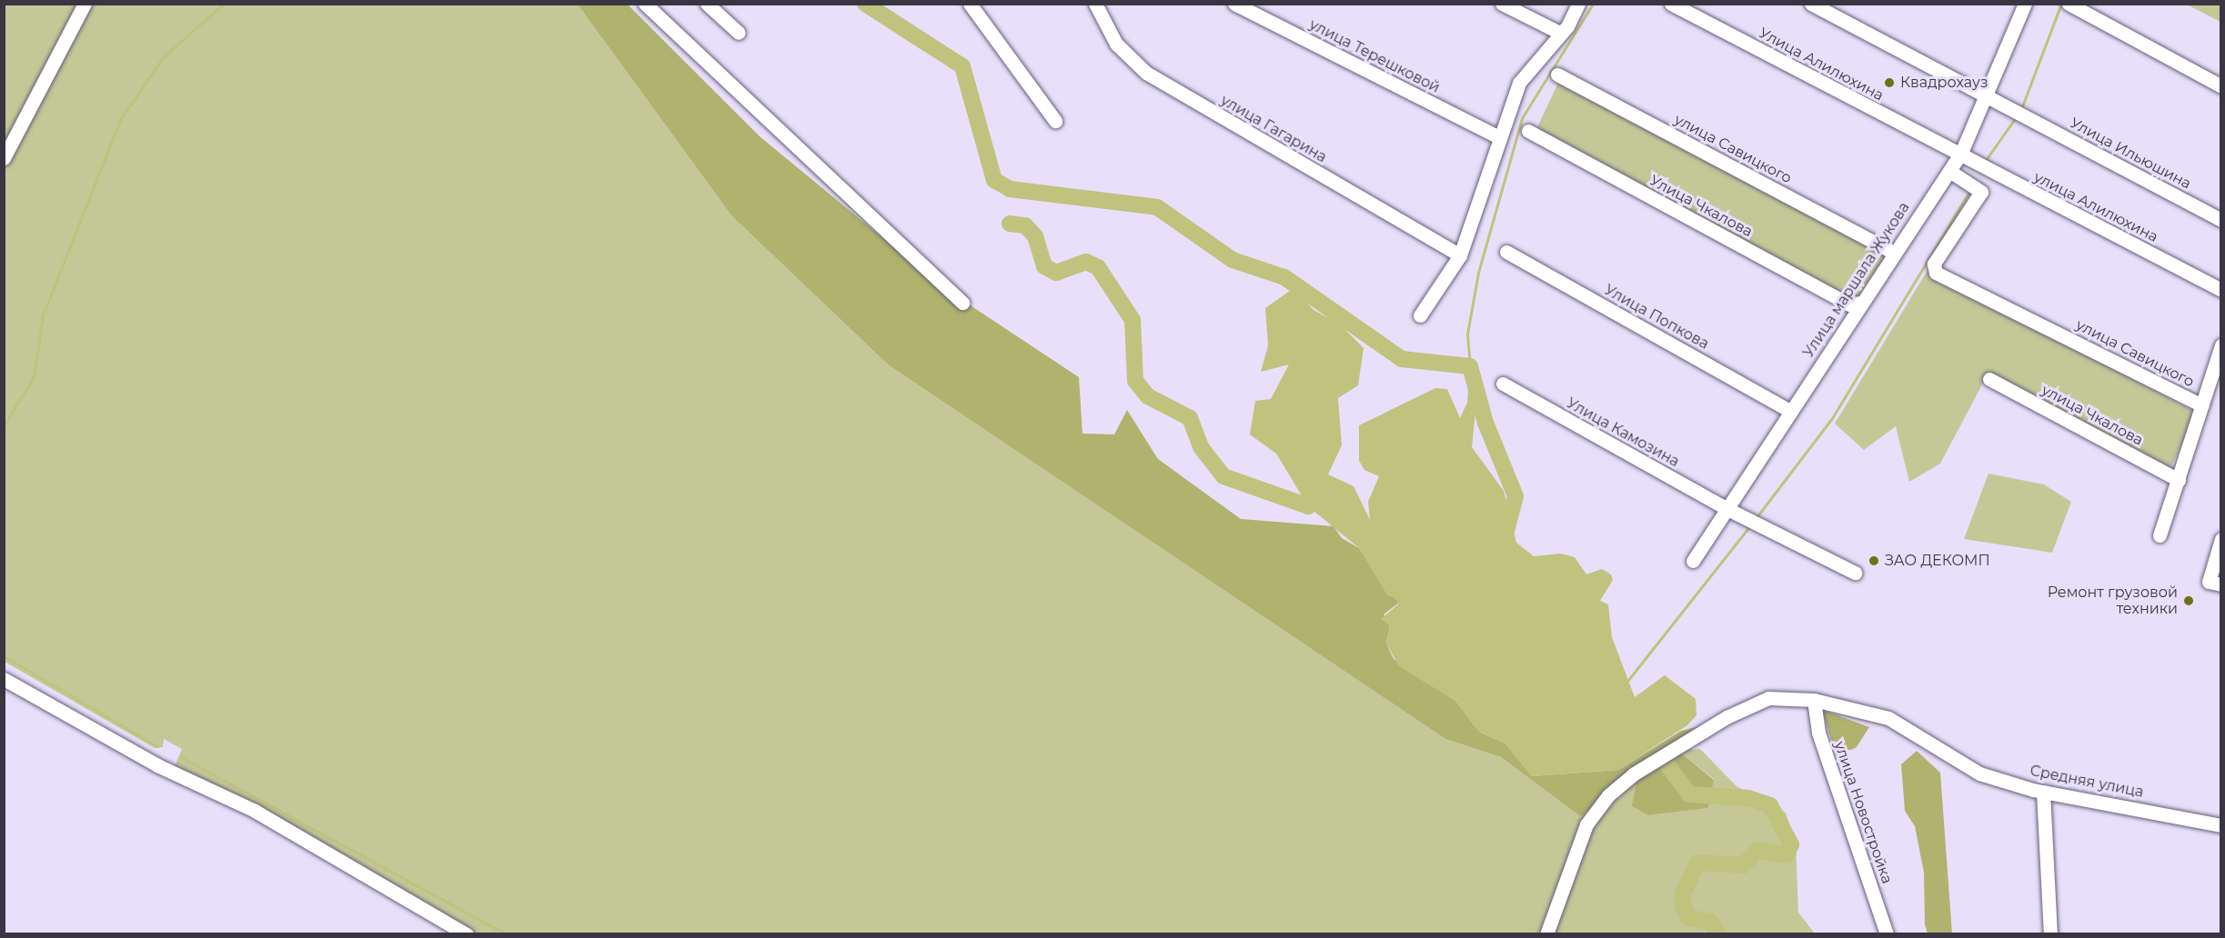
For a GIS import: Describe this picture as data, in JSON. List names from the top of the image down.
{
  "streets": {
    "street": [
      "улица Терешковой",
      "Улица Алилюхина",
      "улица Гагарина",
      "улица Савицкого",
      "Улица Ильюшина",
      "Улица Чкалова",
      "улица Алилюхина",
      "Улица маршала Жукова",
      "Улица Попкова",
      "улица Чкалова",
      "Улица Камозина",
      "Средняя улица",
      "улица Новостройка"
    ]
  },
  "crossings": [
    ["Улица Алилюхина", "улица Алилюхина"],
    ["Улица Алилюхина", "Улица маршала Жукова"],
    ["улица Савицкого", "Улица маршала Жукова"],
    ["Улица Ильюшина", "Улица маршала Жукова"],
    ["Улица Чкалова", "Улица маршала Жукова"],
    ["улица Алилюхина", "Улица маршала Жукова"],
    ["Улица маршала Жукова", "Улица Попкова"],
    ["Улица маршала Жукова", "Улица Камозина"],
    ["Средняя улица", "улица Новостройка"]
  ],
  "places": ["Квадрохауз", "ЗАО ДЕКОМП", "Ремонт грузовой техники"]
}
